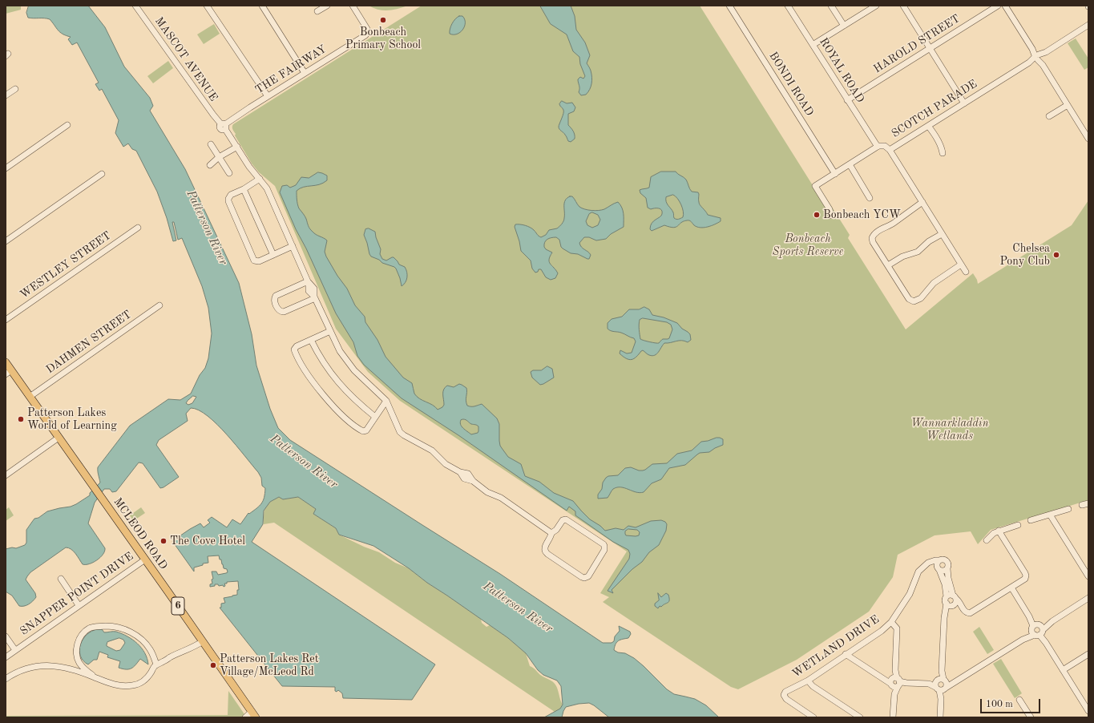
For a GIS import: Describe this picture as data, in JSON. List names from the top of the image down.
{
  "streets": {
    "main road": ["MCLEOD ROAD", "6"],
    "street": [
      "HAROLD STREET",
      "MASCOT AVENUE",
      "THE FAIRWAY",
      "ROYAL ROAD",
      "BONDI ROAD",
      "SCOTCH PARADE",
      "WESTLEY STREET",
      "DAHMEN STREET",
      "SNAPPER POINT DRIVE",
      "WETLAND DRIVE"
    ]
  },
  "crossings": [
    ["HAROLD STREET", "ROYAL ROAD"],
    ["MASCOT AVENUE", "THE FAIRWAY"],
    ["ROYAL ROAD", "SCOTCH PARADE"],
    ["DAHMEN STREET", "MCLEOD ROAD"],
    ["MCLEOD ROAD", "SNAPPER POINT DRIVE"]
  ],
  "water": ["Patterson River"],
  "parks": ["Bonbeach Sports Reserve", "Wannarkladdin Wetlands"],
  "places": [
    "Bonbeach Primary School",
    "Bonbeach YCW",
    "Chelsea Pony Club",
    "Patterson Lakes World of Learning",
    "The Cove Hotel",
    "Patterson Lakes Ret Village/McLeod Rd"
  ],
  "scale_bar": "100 m"
}
